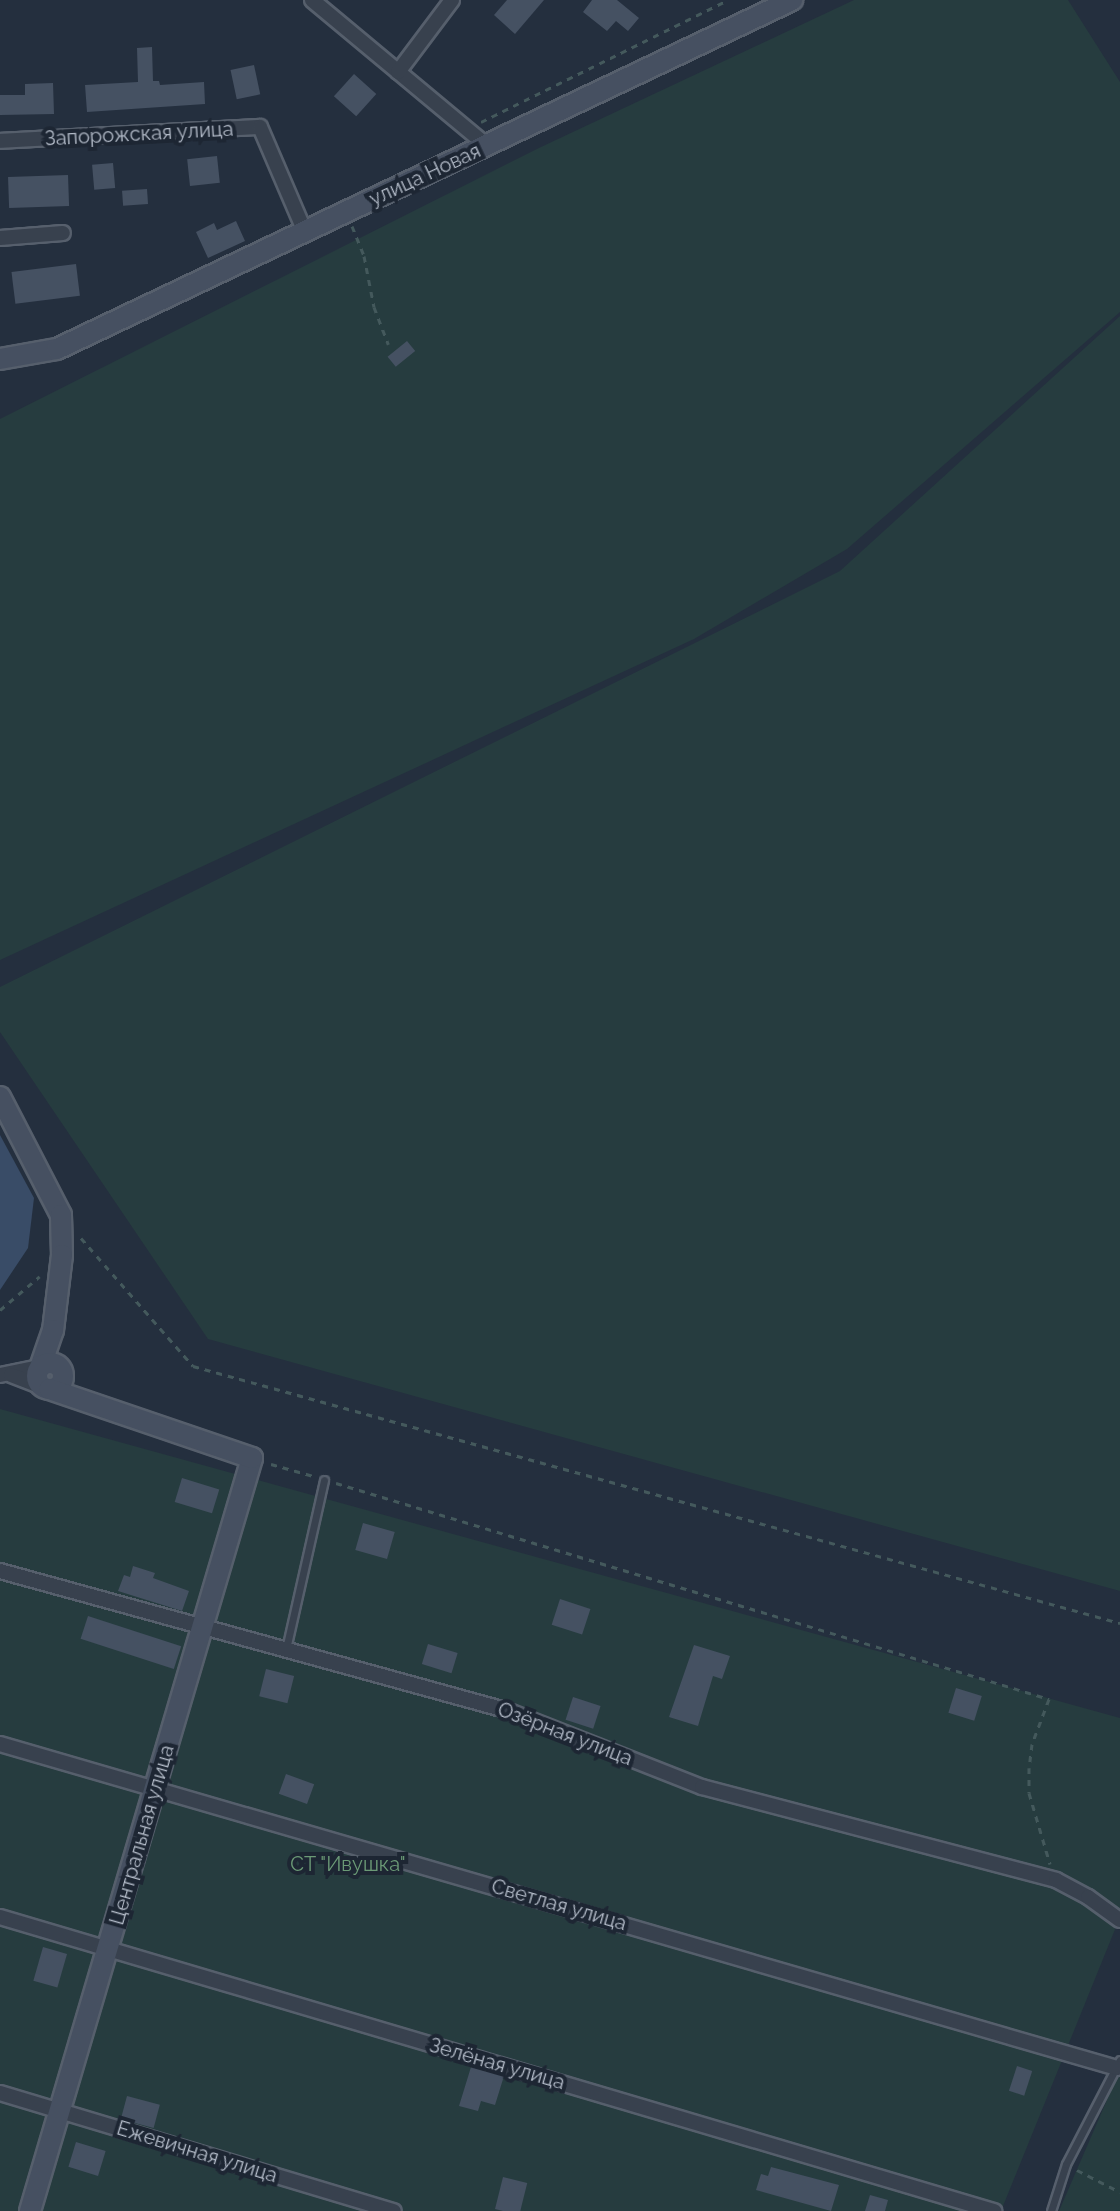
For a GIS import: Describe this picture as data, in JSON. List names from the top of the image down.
{
  "streets": {
    "street": [
      "Запорожская улица",
      "улица Новая",
      "Озёрная улица",
      "Центральная улица",
      "Светлая улица",
      "Зелёная улица",
      "Ежевичная улица"
    ]
  },
  "crossings": [
    ["Запорожская улица", "улица Новая"],
    ["Озёрная улица", "Центральная улица"],
    ["Центральная улица", "Светлая улица"],
    ["Центральная улица", "Зелёная улица"],
    ["Центральная улица", "Ежевичная улица"]
  ],
  "parks": ["СТ \"Ивушка\""]
}
